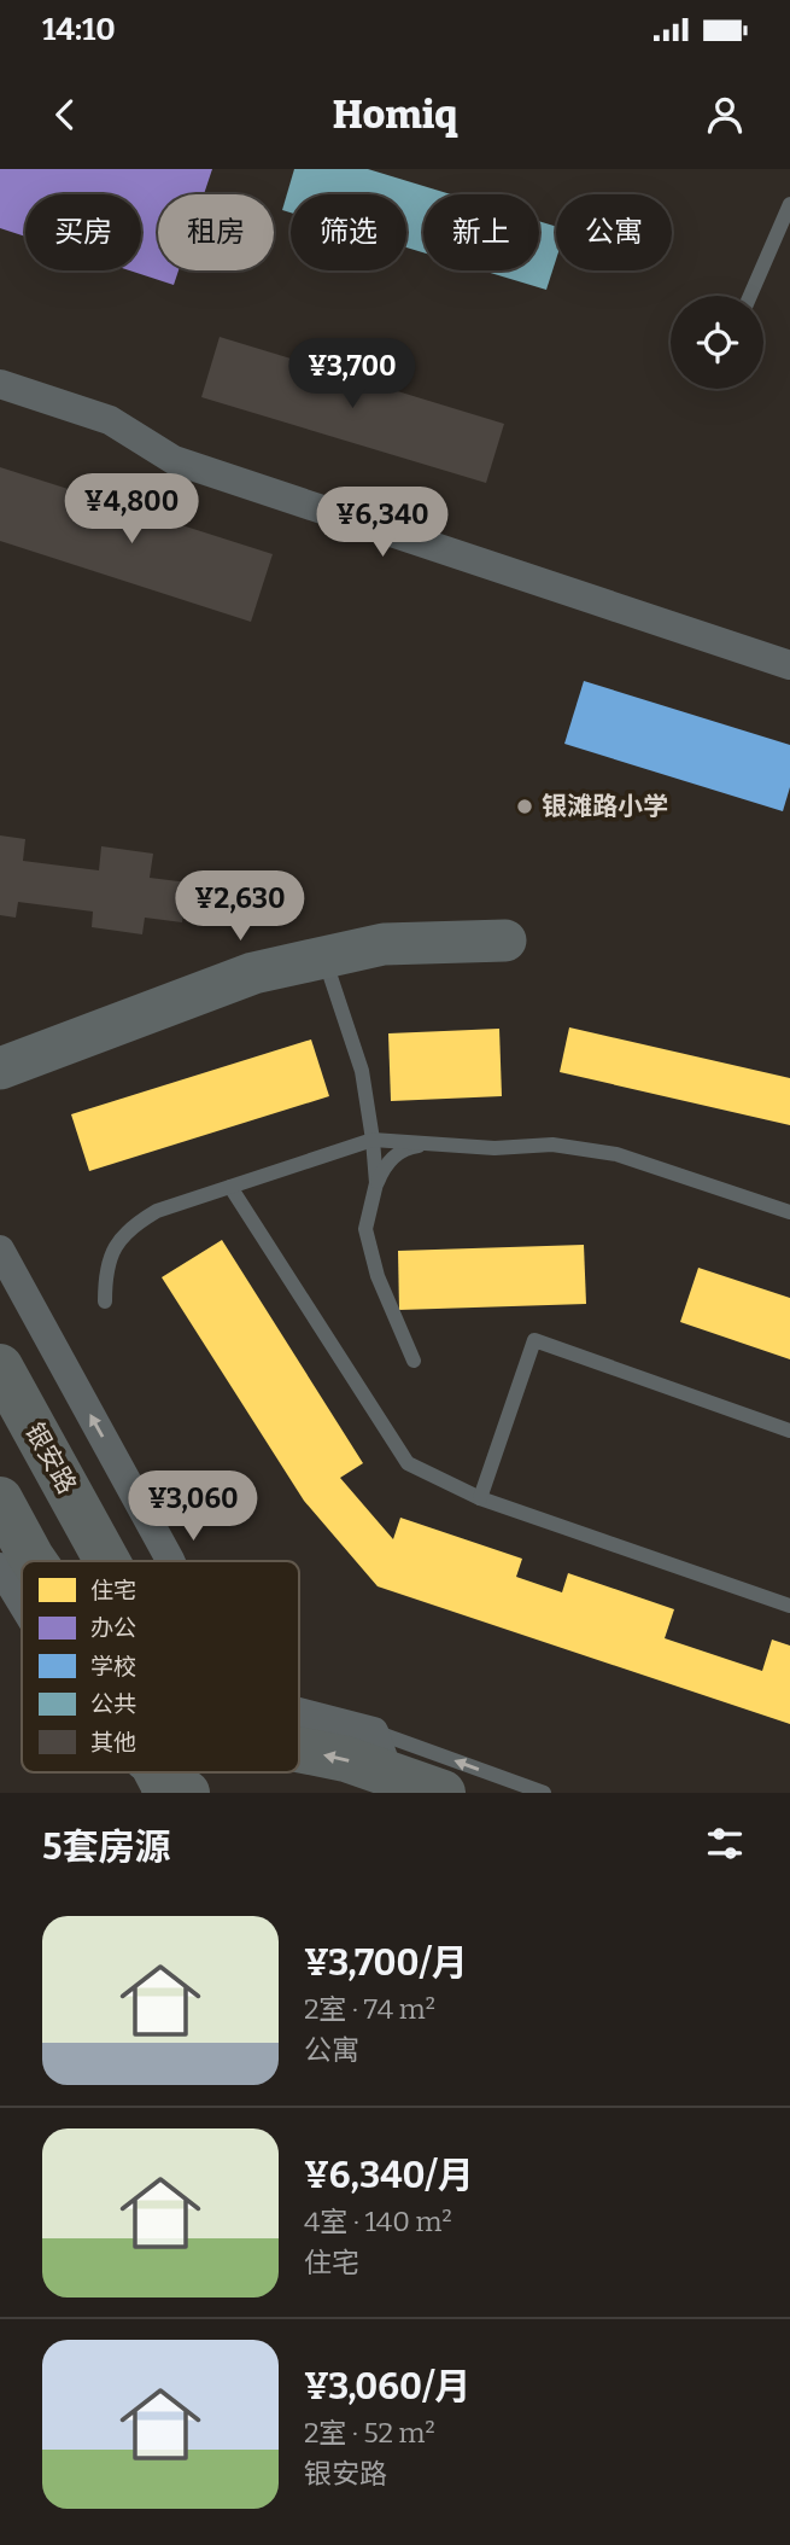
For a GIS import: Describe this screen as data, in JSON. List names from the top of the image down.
{
  "streets": {
    "main road": ["银安路"]
  },
  "places": ["银滩路小学"],
  "legend": [
    "住宅",
    "办公",
    "学校",
    "公共",
    "其他"
  ],
  "page": {
    "status": "14:10",
    "header": "Homiq",
    "chip": [
      "买房",
      "租房",
      "筛选",
      "新上",
      "公寓"
    ],
    "price": [
      "¥3,700",
      "¥4,800",
      "¥6,340",
      "¥2,630",
      "¥3,060"
    ],
    "heading": "5套房源",
    "list": [
      {
        "name": "¥3,700/月",
        "note": "2室 · 74 m² · 公寓"
      },
      {
        "name": "¥6,340/月",
        "note": "4室 · 140 m² · 住宅"
      },
      {
        "name": "¥3,060/月",
        "note": "2室 · 52 m² · 银安路"
      }
    ]
  }
}
